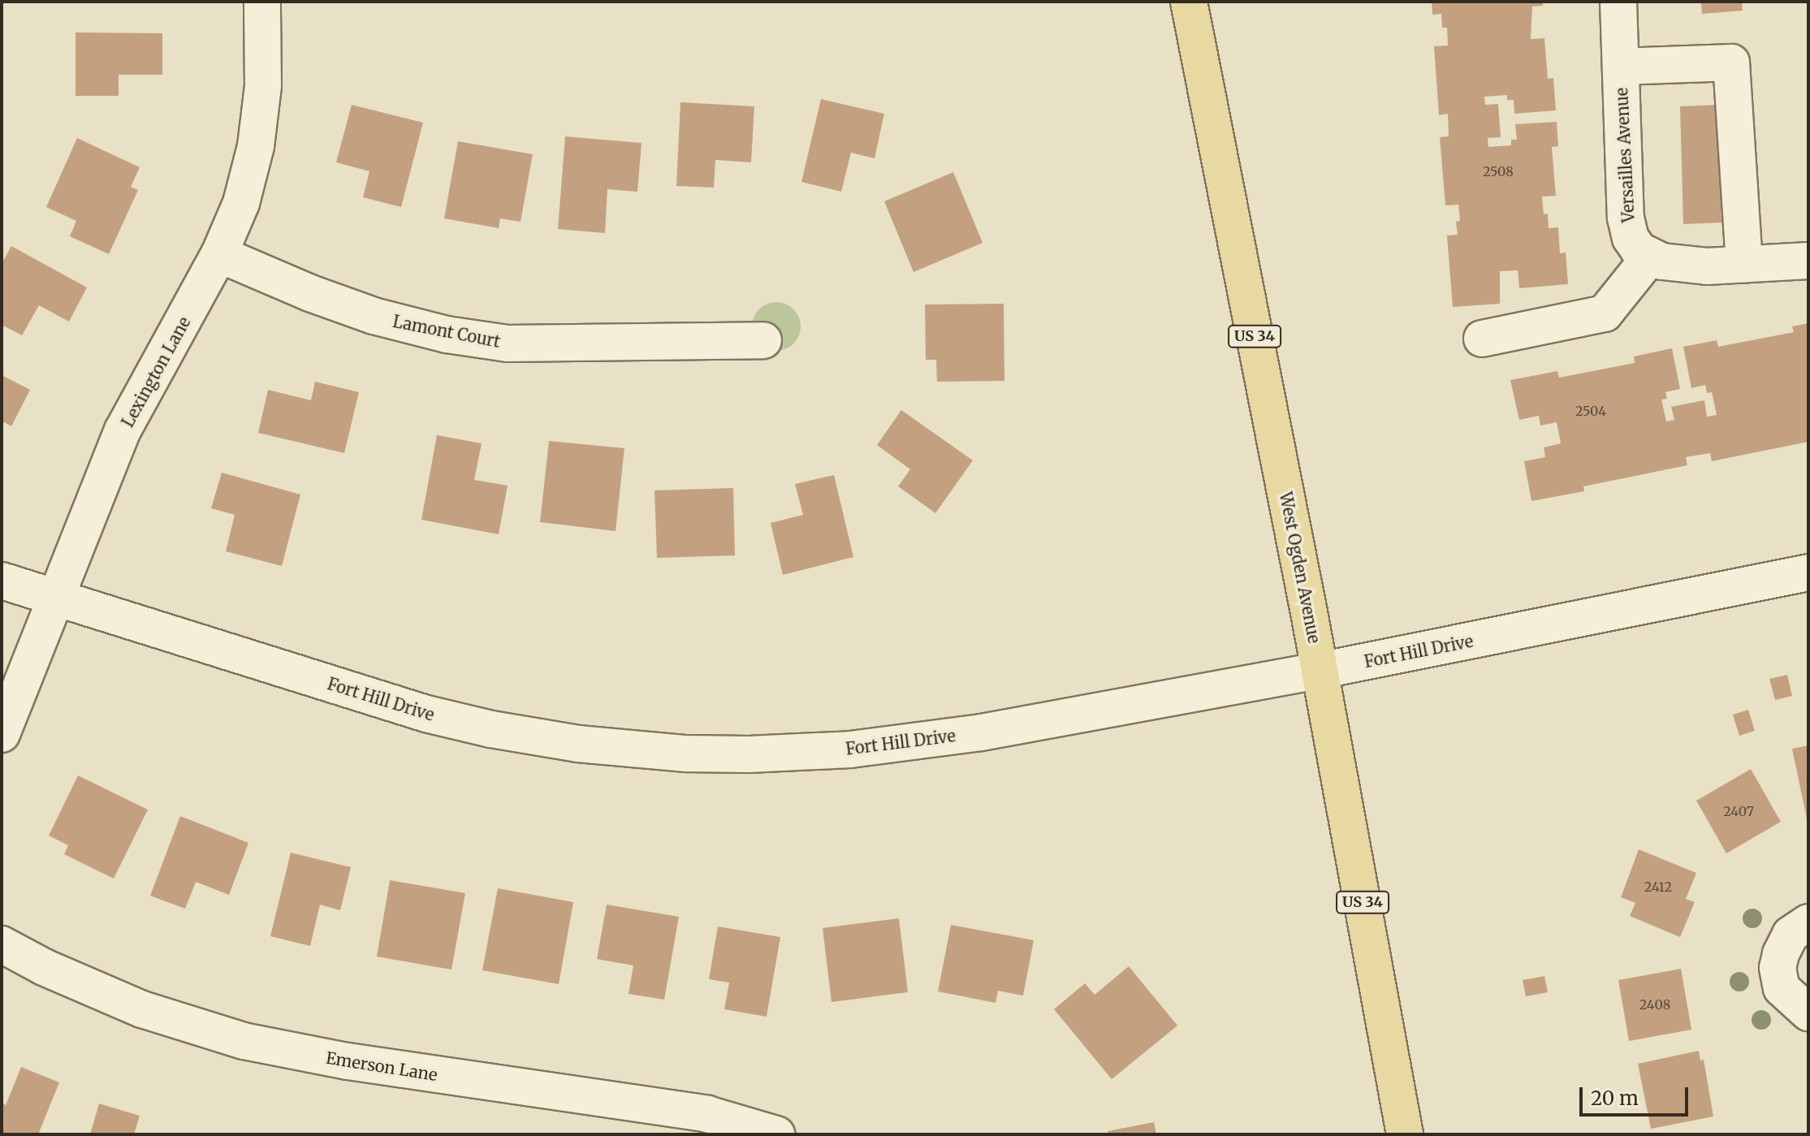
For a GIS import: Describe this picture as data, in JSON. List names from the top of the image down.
{
  "streets": {
    "main road": ["US 34", "West Ogden Avenue"],
    "street": [
      "Versailles Avenue",
      "Lamont Court",
      "Lexington Lane",
      "Fort Hill Drive",
      "Emerson Lane"
    ]
  },
  "crossings": [
    ["Lamont Court", "Lexington Lane"],
    ["Lexington Lane", "Fort Hill Drive"],
    ["West Ogden Avenue", "Fort Hill Drive"]
  ],
  "house_numbers": [
    "2508",
    "2504",
    "2407",
    "2412",
    "2408"
  ],
  "scale_bar": "20 m"
}
